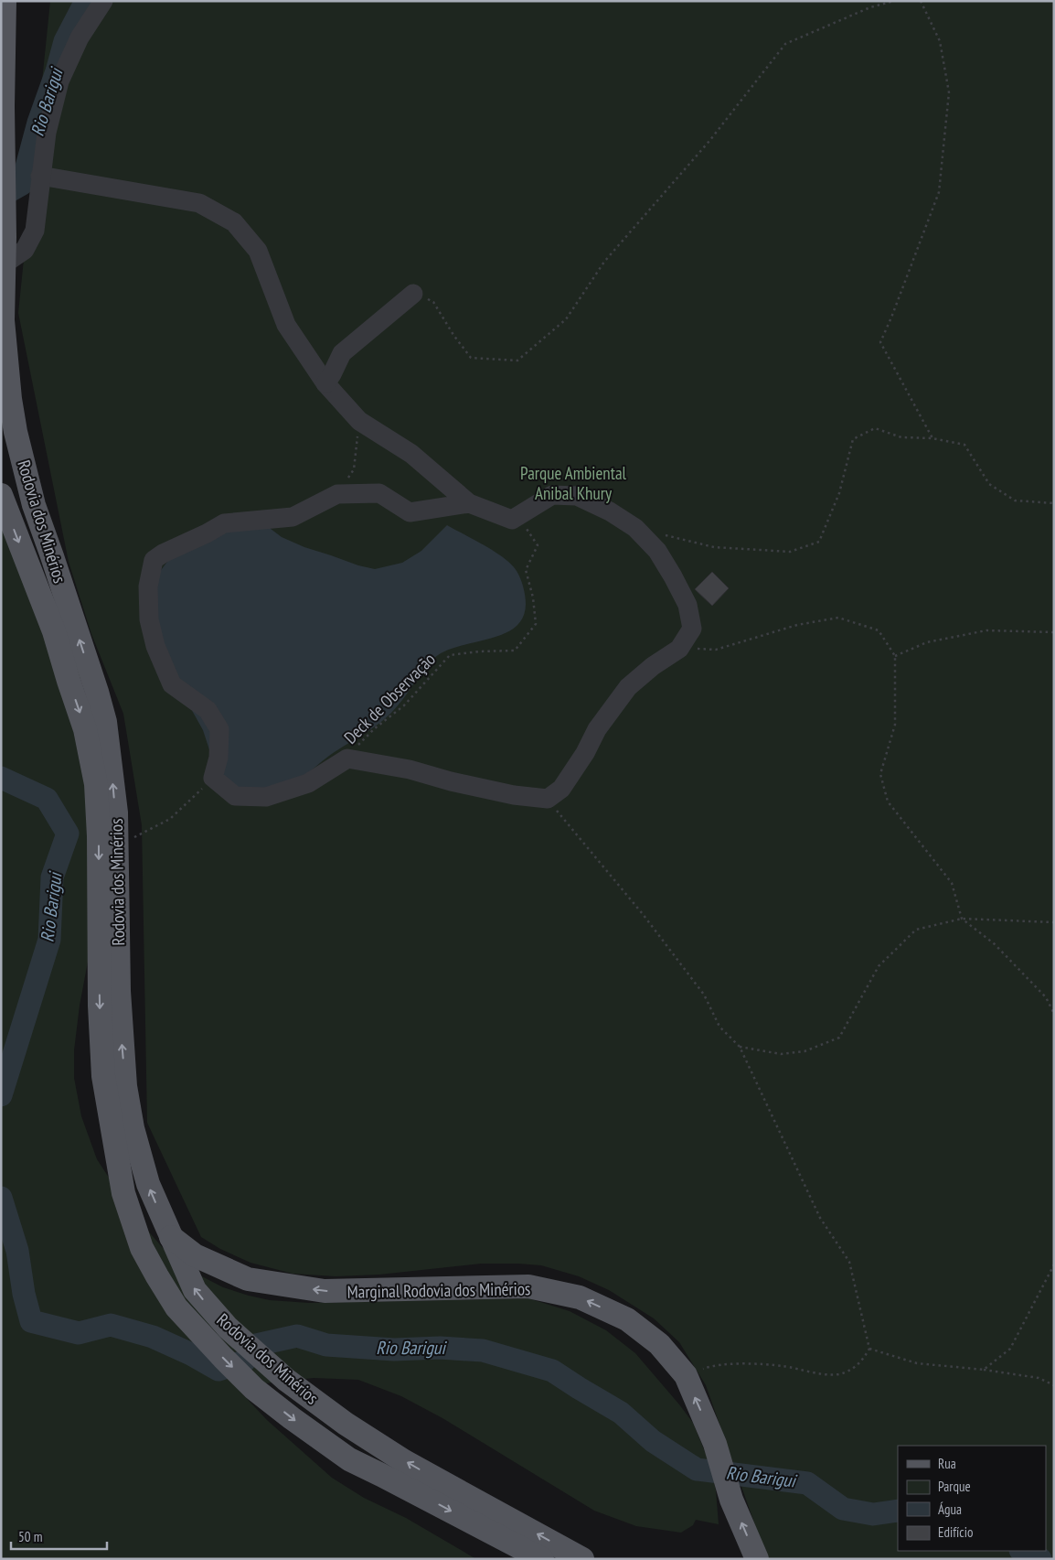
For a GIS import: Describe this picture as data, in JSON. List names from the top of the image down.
{
  "streets": {
    "main road": ["Rodovia dos Minérios", "Marginal Rodovia dos Minérios"],
    "path": ["Deck de Observação"]
  },
  "crossings": [
    ["Rodovia dos Minérios", "Marginal Rodovia dos Minérios"]
  ],
  "one_way": ["Marginal Rodovia dos Minérios"],
  "water": ["Rio Barigui"],
  "parks": ["Parque Ambiental Anibal Khury"],
  "legend": [
    "Rua",
    "Parque",
    "Água",
    "Edifício"
  ],
  "scale_bar": "50 m"
}
